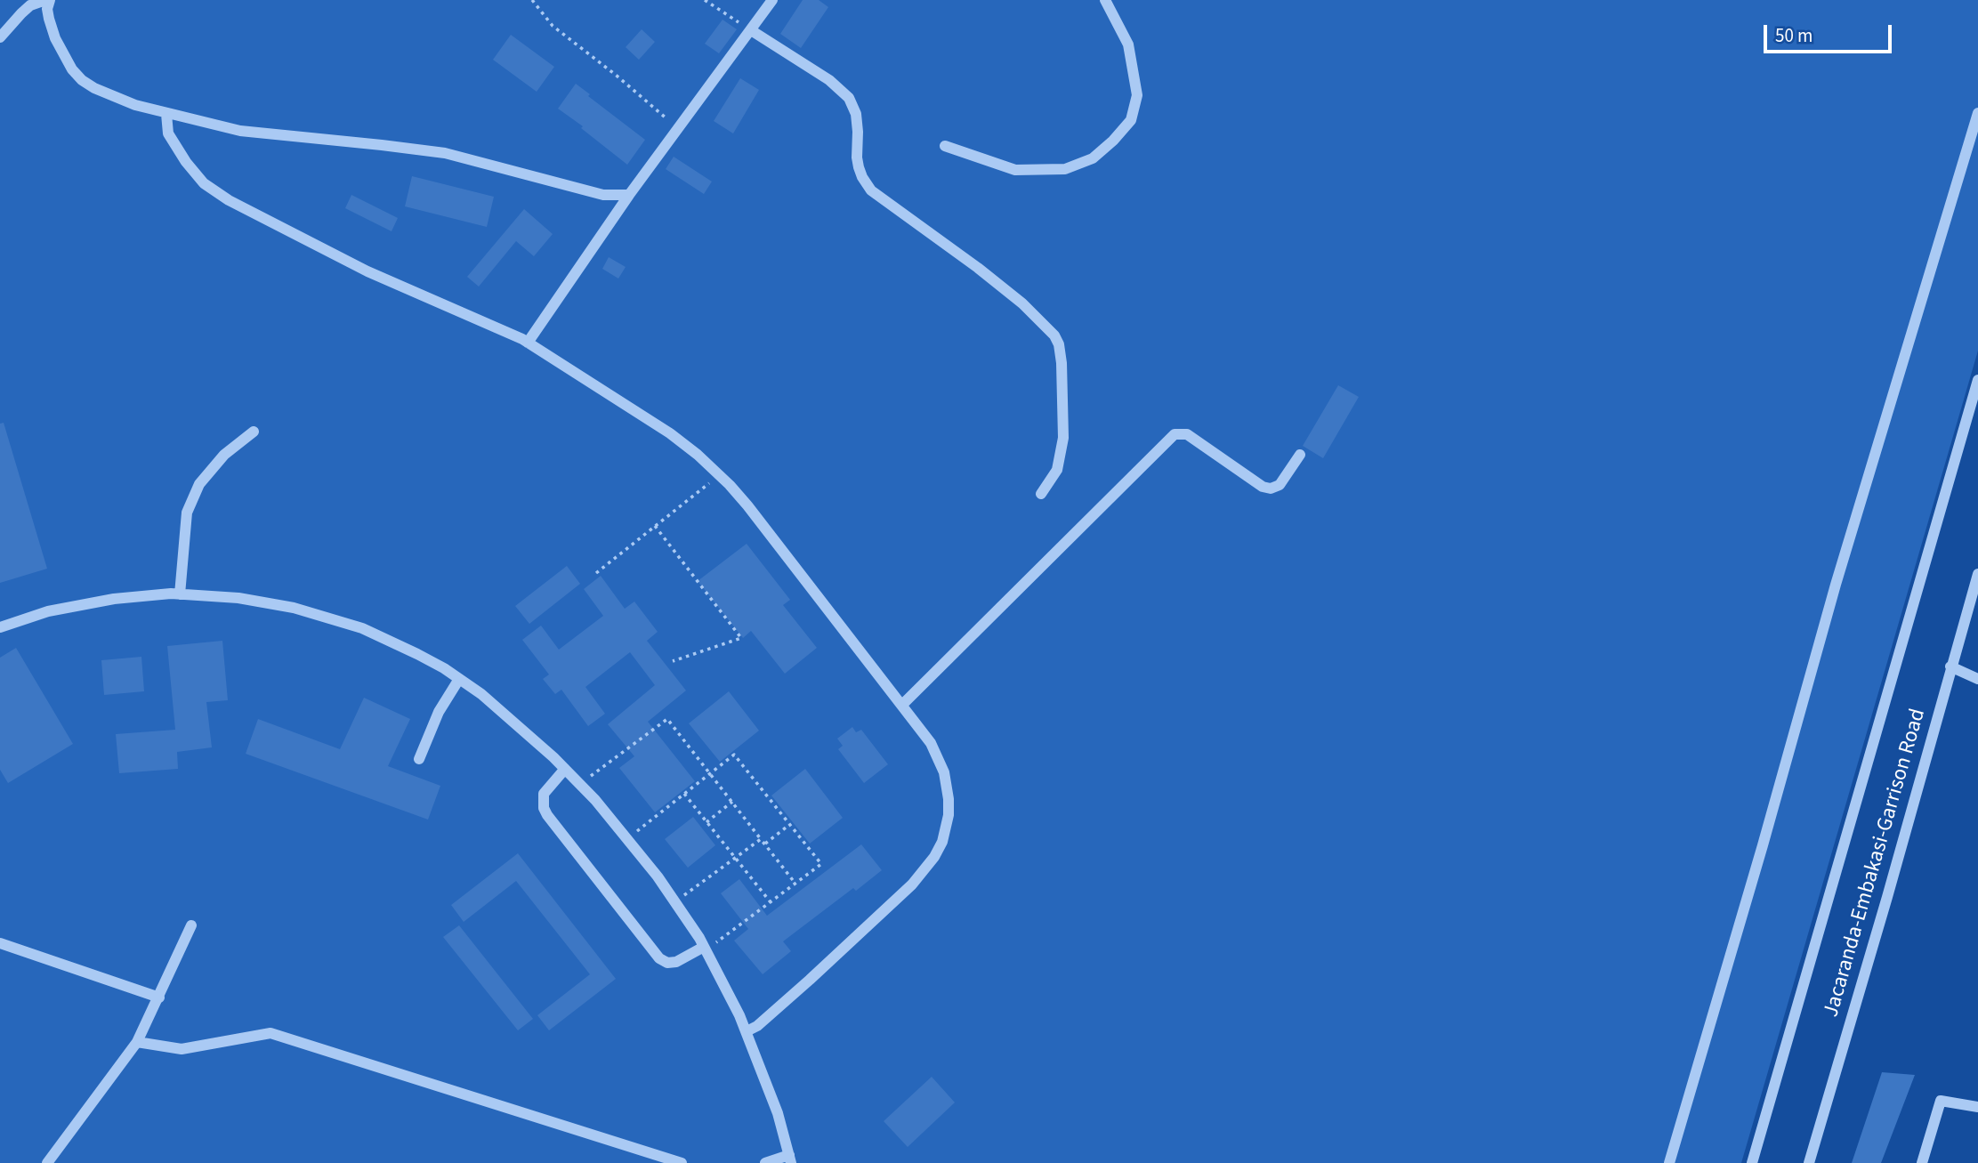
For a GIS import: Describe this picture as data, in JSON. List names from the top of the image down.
{
  "streets": {
    "street": ["Jacaranda-Embakasi-Garrison Road"]
  },
  "scale_bar": "50 m"
}
